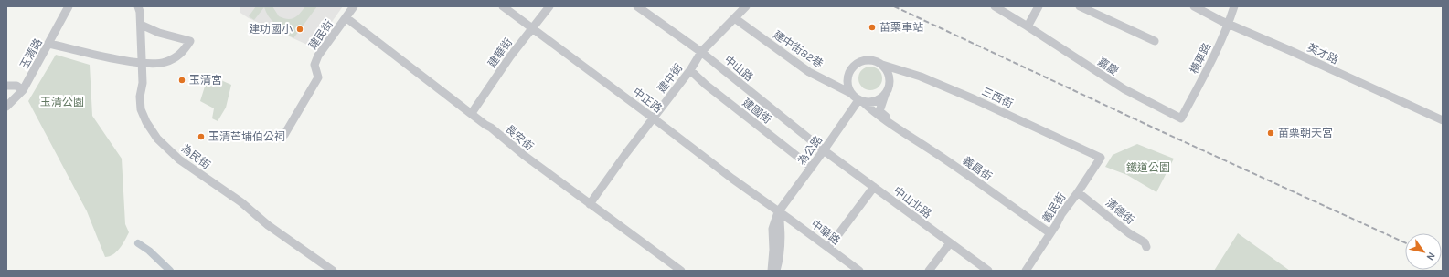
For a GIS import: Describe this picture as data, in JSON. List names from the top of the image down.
{
  "streets": {
    "street": [
      "建民街",
      "建中街82巷",
      "建華街",
      "玉清路",
      "英才路",
      "橫車路",
      "嘉慶",
      "中山路",
      "建中街",
      "三西街",
      "中正路",
      "建國街",
      "長安街",
      "為公路",
      "為民街",
      "義昌街",
      "中山北路",
      "義民街",
      "清德街",
      "中華路"
    ]
  },
  "crossings": [
    ["建民街", "長安街"],
    ["建中街82巷", "建中街"],
    ["建中街82巷", "三西街"],
    ["建中街82巷", "為公路"],
    ["建中街82巷", "義昌街"],
    ["建華街", "中正路"],
    ["建華街", "長安街"],
    ["英才路", "橫車路"],
    ["橫車路", "嘉慶"],
    ["中山路", "建中街"],
    ["中山路", "為公路"],
    ["中山路", "中山北路"],
    ["建中街", "中正路"],
    ["建中街", "建國街"],
    ["建中街", "長安街"],
    ["三西街", "為公路"],
    ["三西街", "義昌街"],
    ["三西街", "義民街"],
    ["中正路", "為公路"],
    ["中正路", "中華路"],
    ["建國街", "為公路"],
    ["為公路", "義昌街"],
    ["為公路", "中山北路"],
    ["為公路", "中華路"],
    ["義昌街", "義民街"],
    ["義民街", "清德街"]
  ],
  "parks": ["玉清公園", "鐵道公園"],
  "places": [
    "苗栗車站",
    "建功國小",
    "玉清宮",
    "苗栗朝天宮",
    "玉清芒埔伯公祠"
  ],
  "north": "bottom right"
}
